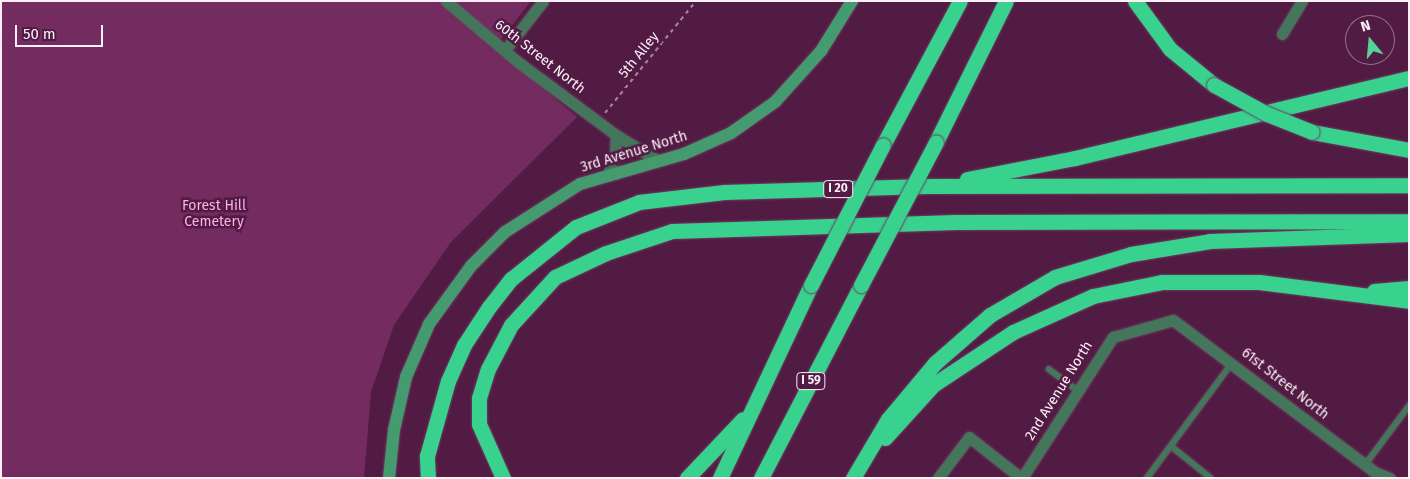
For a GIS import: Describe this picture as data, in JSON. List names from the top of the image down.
{
  "streets": {
    "highway": ["I 20", "I 59"],
    "street": [
      "60th Street North",
      "3rd Avenue North",
      "61st Street North",
      "2nd Avenue North"
    ],
    "path": ["5th Alley"]
  },
  "crossings": [
    ["5th Alley", "60th Street North"],
    ["60th Street North", "3rd Avenue North"],
    ["61st Street North", "2nd Avenue North"]
  ],
  "parks": ["Forest Hill Cemetery"],
  "scale_bar": "50 m",
  "north": "top"
}
